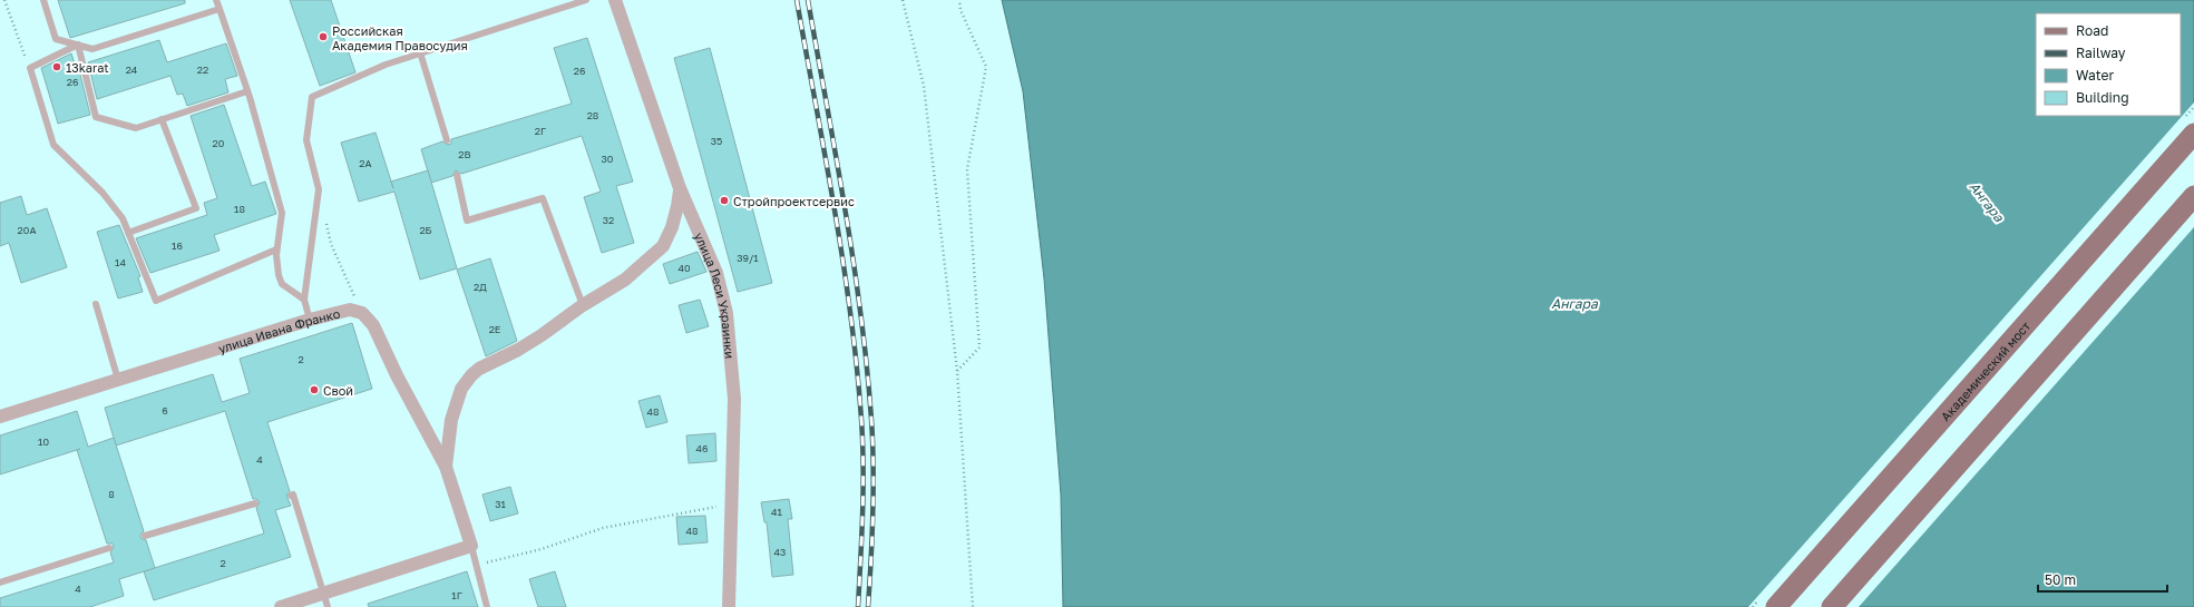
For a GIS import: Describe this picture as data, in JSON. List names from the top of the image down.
{
  "streets": {
    "main road": ["Академический мост"],
    "street": ["улица Леси Украинки", "улица Ивана Франко"]
  },
  "water": ["Ангара"],
  "places": [
    "Российская Академия Правосудия",
    "13karat",
    "Стройпроектсервис",
    "Свой"
  ],
  "house_numbers": [
    "24",
    "22",
    "26",
    "26",
    "28",
    "2Г",
    "35",
    "20",
    "2В",
    "30",
    "2А",
    "18",
    "32",
    "20А",
    "2Б",
    "16",
    "39/1",
    "14",
    "40",
    "2Д",
    "2Е",
    "2",
    "6",
    "48",
    "10",
    "46",
    "4",
    "8",
    "31",
    "41",
    "48",
    "43",
    "2",
    "4",
    "1Г"
  ],
  "legend": [
    "Road",
    "Railway",
    "Water",
    "Building"
  ],
  "scale_bar": "50 m"
}
